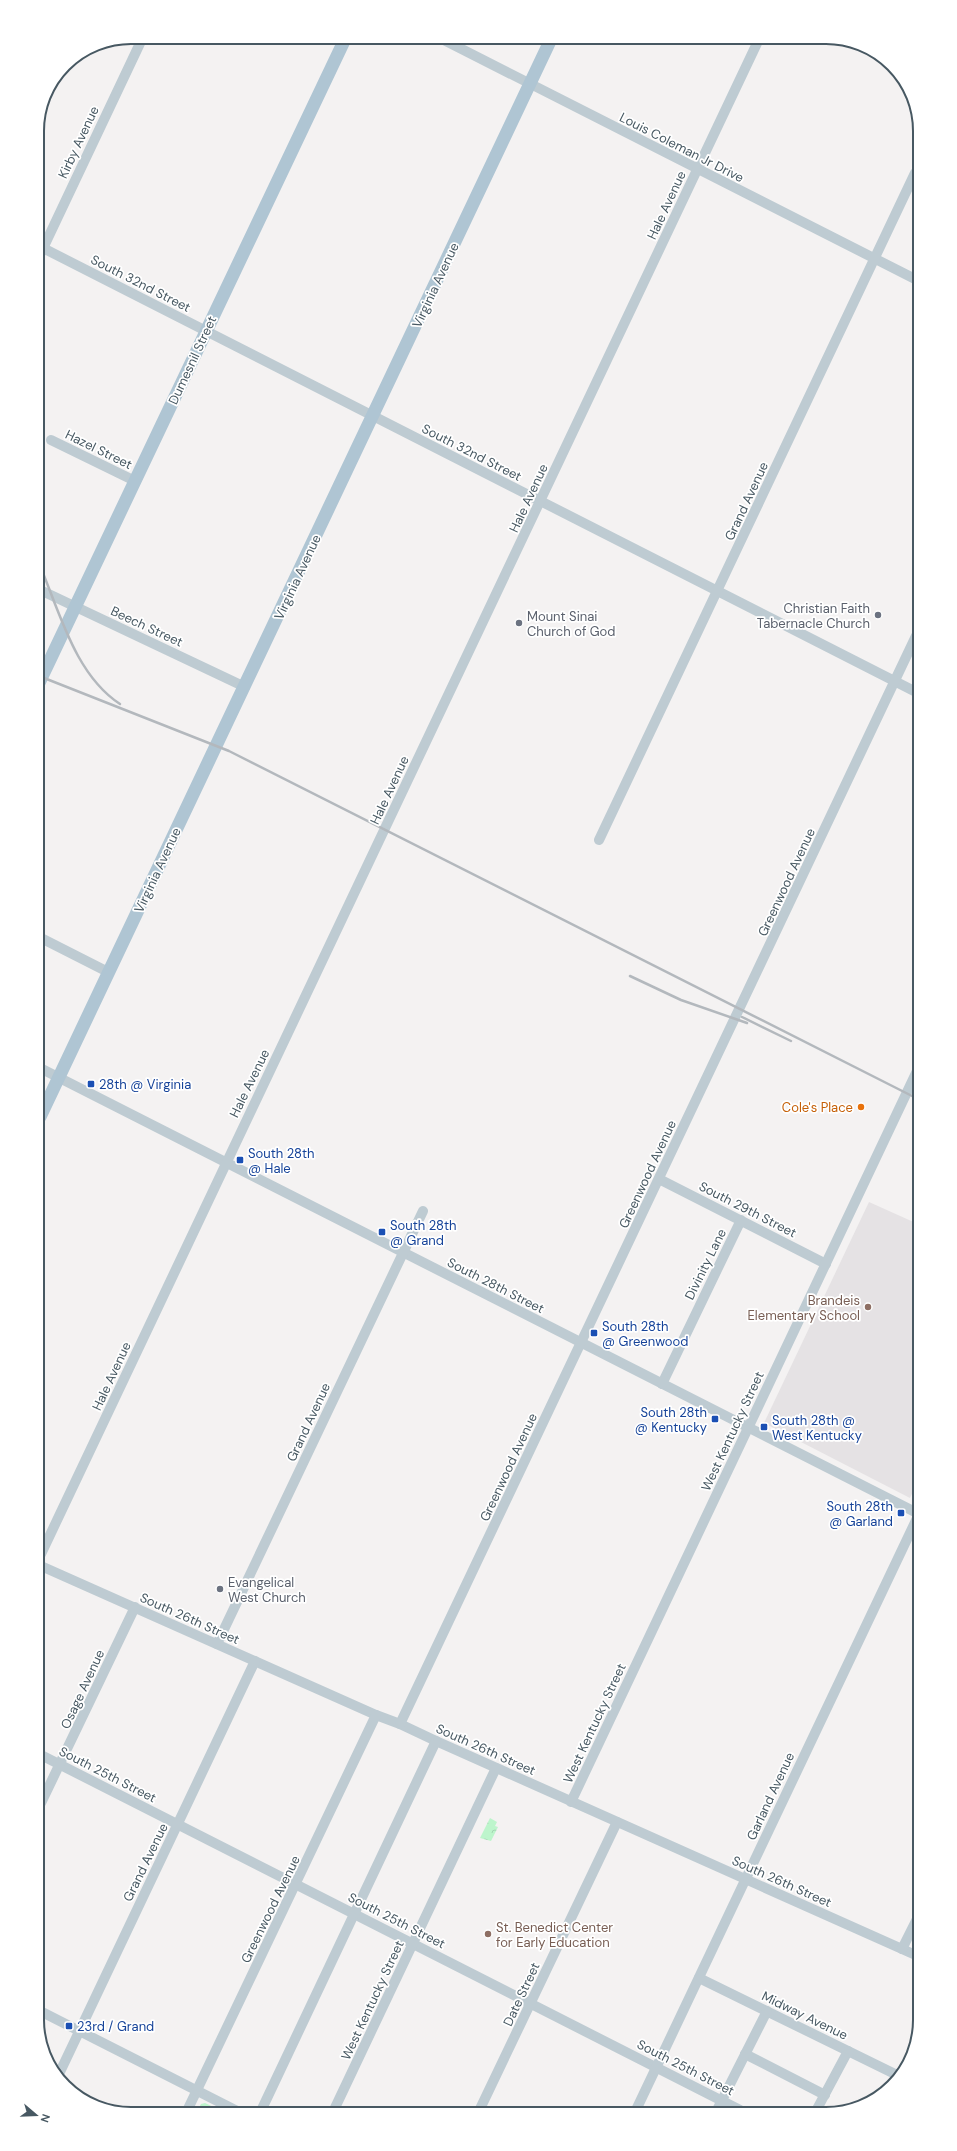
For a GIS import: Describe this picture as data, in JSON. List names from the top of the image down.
{
  "streets": {
    "main road": ["Virginia Avenue", "Dumesnil Street"],
    "street": [
      "Kirby Avenue",
      "Louis Coleman Jr Drive",
      "Hale Avenue",
      "South 32nd Street",
      "Hazel Street",
      "Grand Avenue",
      "Beech Street",
      "Greenwood Avenue",
      "South 29th Street",
      "Divinity Lane",
      "South 28th Street",
      "West Kentucky Street",
      "South 26th Street",
      "Osage Avenue",
      "South 25th Street",
      "Garland Avenue",
      "Date Street",
      "Midway Avenue"
    ]
  },
  "crossings": [
    ["Louis Coleman Jr Drive", "Hale Avenue"],
    ["Louis Coleman Jr Drive", "Virginia Avenue"],
    ["Louis Coleman Jr Drive", "Grand Avenue"],
    ["Hale Avenue", "South 32nd Street"],
    ["Hale Avenue", "South 28th Street"],
    ["South 32nd Street", "Virginia Avenue"],
    ["South 32nd Street", "Dumesnil Street"],
    ["South 32nd Street", "Grand Avenue"],
    ["South 32nd Street", "Greenwood Avenue"],
    ["Virginia Avenue", "Beech Street"],
    ["Virginia Avenue", "South 28th Street"],
    ["Dumesnil Street", "Hazel Street"],
    ["Dumesnil Street", "Beech Street"],
    ["Grand Avenue", "South 28th Street"],
    ["Grand Avenue", "South 26th Street"],
    ["Grand Avenue", "South 25th Street"],
    ["Greenwood Avenue", "South 29th Street"],
    ["Greenwood Avenue", "South 28th Street"],
    ["Greenwood Avenue", "South 26th Street"],
    ["Greenwood Avenue", "South 25th Street"],
    ["South 29th Street", "Divinity Lane"],
    ["South 29th Street", "West Kentucky Street"],
    ["Divinity Lane", "South 28th Street"],
    ["South 28th Street", "West Kentucky Street"],
    ["West Kentucky Street", "South 26th Street"],
    ["West Kentucky Street", "South 25th Street"],
    ["South 26th Street", "Osage Avenue"],
    ["South 26th Street", "Garland Avenue"],
    ["South 26th Street", "Date Street"],
    ["Osage Avenue", "South 25th Street"],
    ["South 25th Street", "Garland Avenue"],
    ["South 25th Street", "Date Street"],
    ["Garland Avenue", "Midway Avenue"]
  ],
  "places": {
    "other": [
      "Christian Faith Tabernacle Church",
      "Mount Sinai Church of God",
      "Cole's Place",
      "Brandeis Elementary School",
      "Evangelical West Church",
      "St. Benedict Center for Early Education"
    ],
    "transit": [
      "28th @ Virginia",
      "South 28th @ Hale",
      "South 28th @ Grand",
      "South 28th @ Greenwood",
      "South 28th @ Kentucky",
      "South 28th @ West Kentucky",
      "South 28th @ Garland",
      "23rd / Grand"
    ]
  },
  "north": "right"
}
